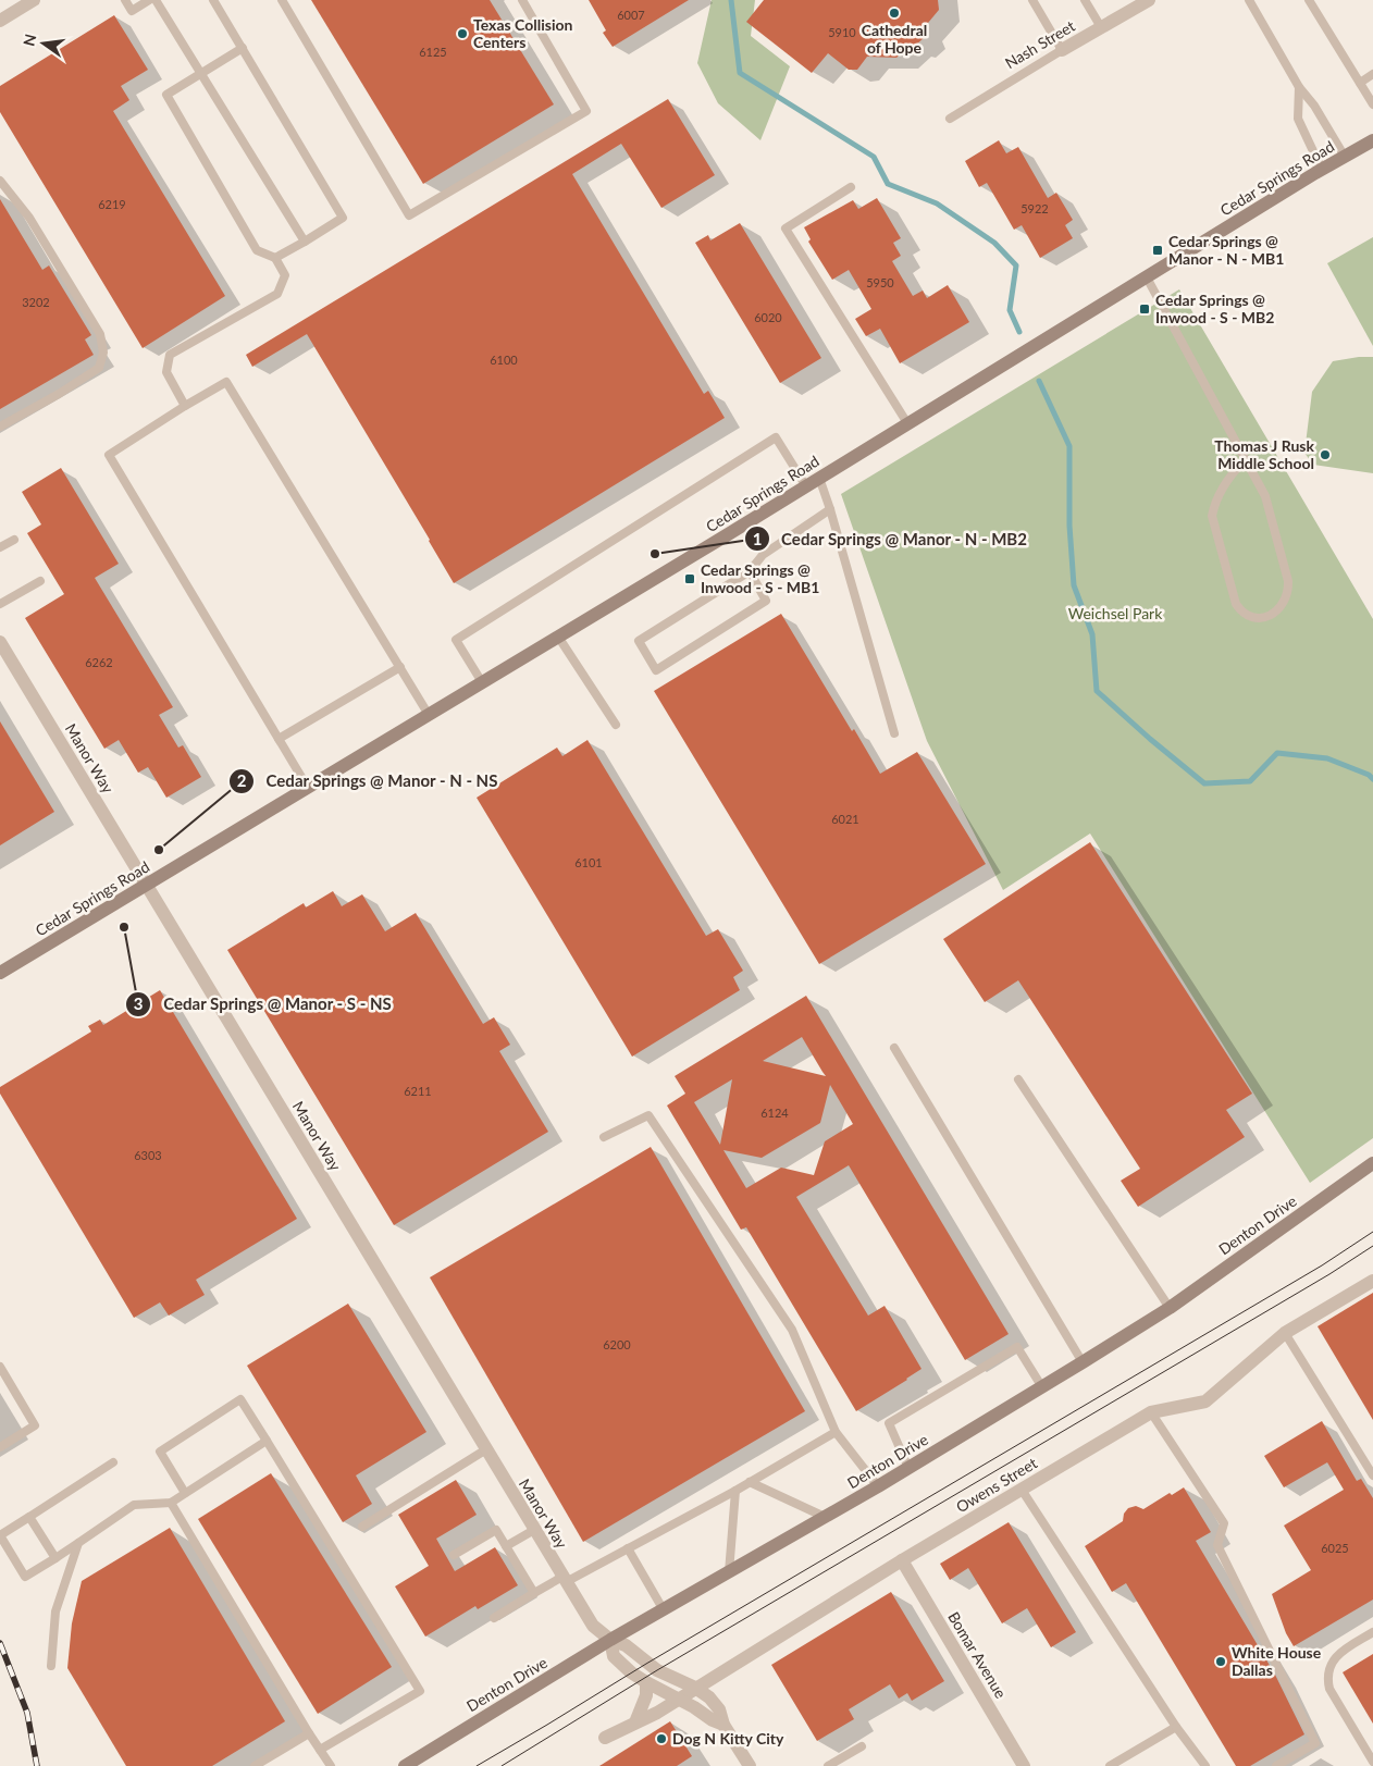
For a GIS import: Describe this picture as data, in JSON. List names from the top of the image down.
{
  "streets": {
    "main road": ["Cedar Springs Road", "Denton Drive"],
    "street": [
      "Nash Street",
      "Manor Way",
      "Owens Street",
      "Bomar Avenue"
    ]
  },
  "crossings": [
    ["Cedar Springs Road", "Manor Way"],
    ["Manor Way", "Denton Drive"],
    ["Manor Way", "Owens Street"],
    ["Owens Street", "Bomar Avenue"]
  ],
  "parks": ["Weichsel Park"],
  "places": {
    "other": [
      "Cathedral of Hope",
      "Texas Collision Centers",
      "Thomas J Rusk Middle School",
      "Cedar Springs @ Manor - N - MB2",
      "Cedar Springs @ Manor - N - NS",
      "Cedar Springs @ Manor - S - NS",
      "White House Dallas",
      "Dog N Kitty City"
    ],
    "transit": ["Cedar Springs @ Manor - N - MB1", "Cedar Springs @ Inwood - S - MB2", "Cedar Springs @ Inwood - S - MB1"]
  },
  "house_numbers": [
    "6007",
    "5910",
    "6125",
    "6219",
    "5922",
    "5950",
    "3202",
    "6020",
    "6100",
    "6262",
    "6021",
    "6101",
    "6211",
    "6124",
    "6303",
    "6200",
    "6025"
  ],
  "north": "left"
}
